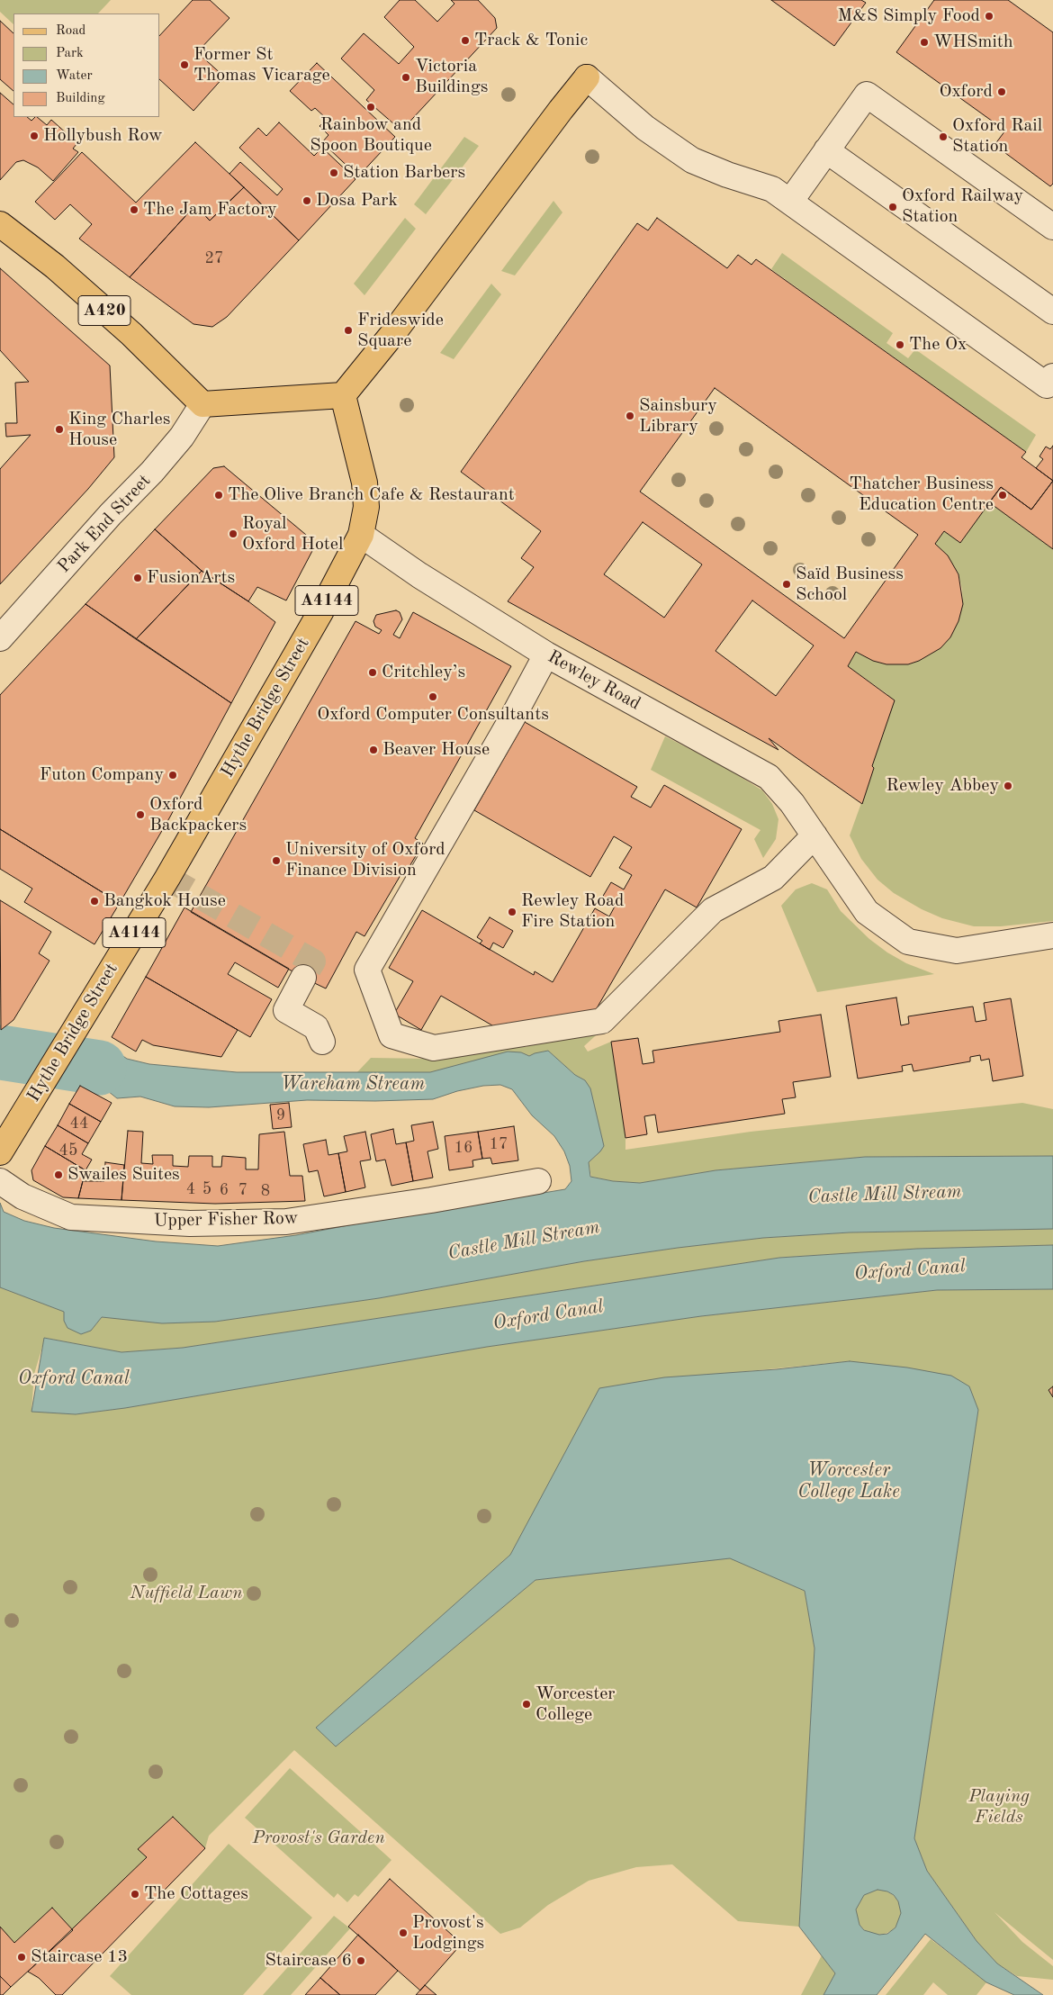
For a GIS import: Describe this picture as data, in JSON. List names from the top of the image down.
{
  "streets": {
    "main road": ["A420", "A4144", "Hythe Bridge Street"],
    "street": ["Park End Street", "Rewley Road", "Upper Fisher Row"]
  },
  "crossings": [
    ["A420", "Park End Street"],
    ["Rewley Road", "Hythe Bridge Street"]
  ],
  "water": [
    "Wareham Stream",
    "Castle Mill Stream",
    "Oxford Canal",
    "Worcester College Lake"
  ],
  "parks": ["Nuffield Lawn", "Playing Fields", "Provost's Garden"],
  "places": [
    "M&S Simply Food",
    "Track & Tonic",
    "WHSmith",
    "Former St Thomas Vicarage",
    "Victoria Buildings",
    "Oxford",
    "Rainbow and Spoon Boutique",
    "Hollybush Row",
    "Oxford Rail Station",
    "Station Barbers",
    "Dosa Park",
    "Oxford Railway Station",
    "The Jam Factory",
    "Frideswide Square",
    "The Ox",
    "Sainsbury Library",
    "King Charles House",
    "The Olive Branch Cafe & Restaurant",
    "Thatcher Business Education Centre",
    "Royal Oxford Hotel",
    "FusionArts",
    "Saïd Business School",
    "Critchley’s",
    "Oxford Computer Consultants",
    "Beaver House",
    "Futon Company",
    "Rewley Abbey",
    "Oxford Backpackers",
    "University of Oxford Finance Division",
    "Bangkok House",
    "Rewley Road Fire Station",
    "Swailes Suites",
    "Worcester College",
    "The Cottages",
    "Provost's Lodgings",
    "Staircase 13",
    "Staircase 6"
  ],
  "house_numbers": [
    "27",
    "9",
    "44",
    "17",
    "16",
    "45",
    "4",
    "5",
    "6",
    "7",
    "8"
  ],
  "legend": [
    "Road",
    "Park",
    "Water",
    "Building"
  ]
}
